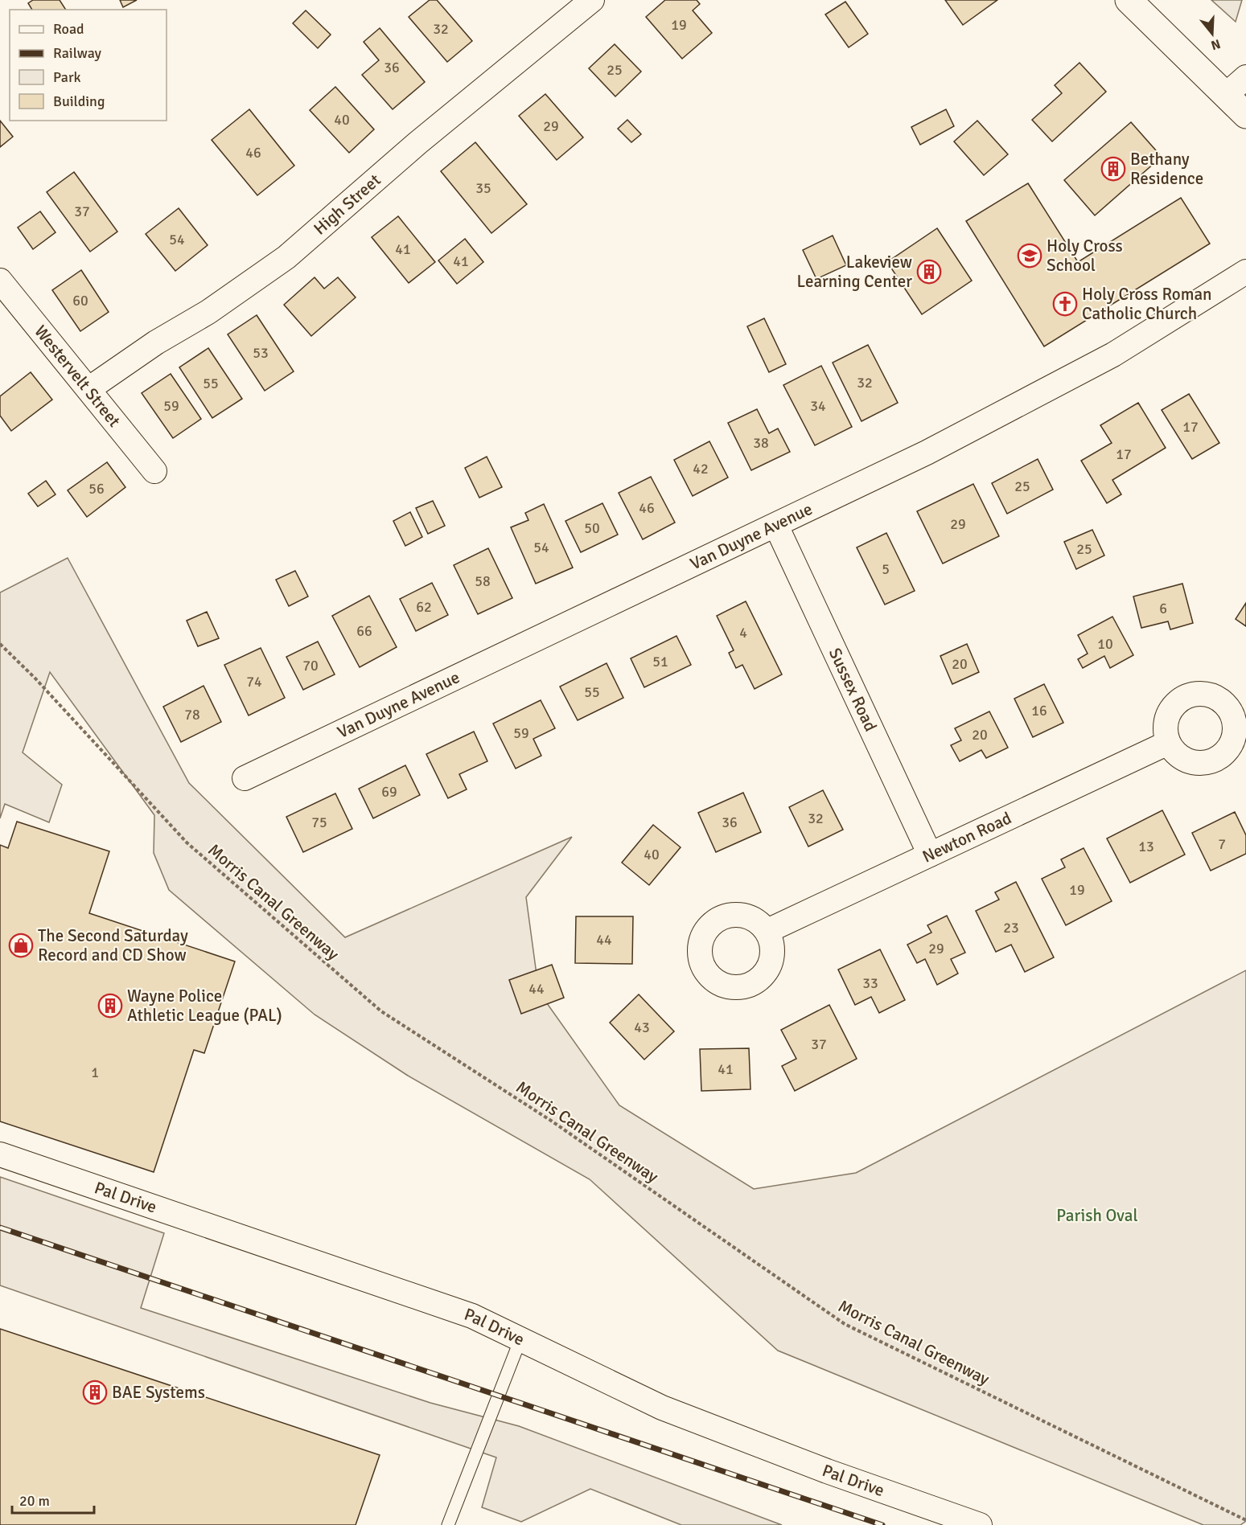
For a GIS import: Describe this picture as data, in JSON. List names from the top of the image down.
{
  "streets": {
    "street": [
      "High Street",
      "Westervelt Street",
      "Van Duyne Avenue",
      "Sussex Road",
      "Newton Road",
      "Pal Drive"
    ],
    "path": ["Morris Canal Greenway"]
  },
  "crossings": [
    ["High Street", "Westervelt Street"],
    ["Van Duyne Avenue", "Sussex Road"],
    ["Sussex Road", "Newton Road"]
  ],
  "parks": ["Parish Oval"],
  "places": {
    "building": [
      "Bethany Residence",
      "Lakeview Learning Center",
      "Wayne Police Athletic League (PAL)",
      "BAE Systems"
    ],
    "school or university": ["Holy Cross School"],
    "church": ["Holy Cross Roman Catholic Church"],
    "shop": ["The Second Saturday Record and CD Show"]
  },
  "house_numbers": [
    "19",
    "32",
    "36",
    "25",
    "40",
    "29",
    "46",
    "35",
    "37",
    "54",
    "41",
    "41",
    "60",
    "53",
    "32",
    "55",
    "59",
    "34",
    "17",
    "38",
    "17",
    "42",
    "25",
    "56",
    "46",
    "29",
    "50",
    "54",
    "25",
    "5",
    "58",
    "62",
    "6",
    "66",
    "4",
    "10",
    "51",
    "20",
    "70",
    "74",
    "55",
    "16",
    "78",
    "59",
    "20",
    "69",
    "32",
    "75",
    "36",
    "7",
    "13",
    "40",
    "19",
    "23",
    "44",
    "29",
    "33",
    "44",
    "43",
    "37",
    "41",
    "1"
  ],
  "legend": [
    "Road",
    "Railway",
    "Park",
    "Building"
  ],
  "scale_bar": "20 m",
  "north": "bottom"
}
